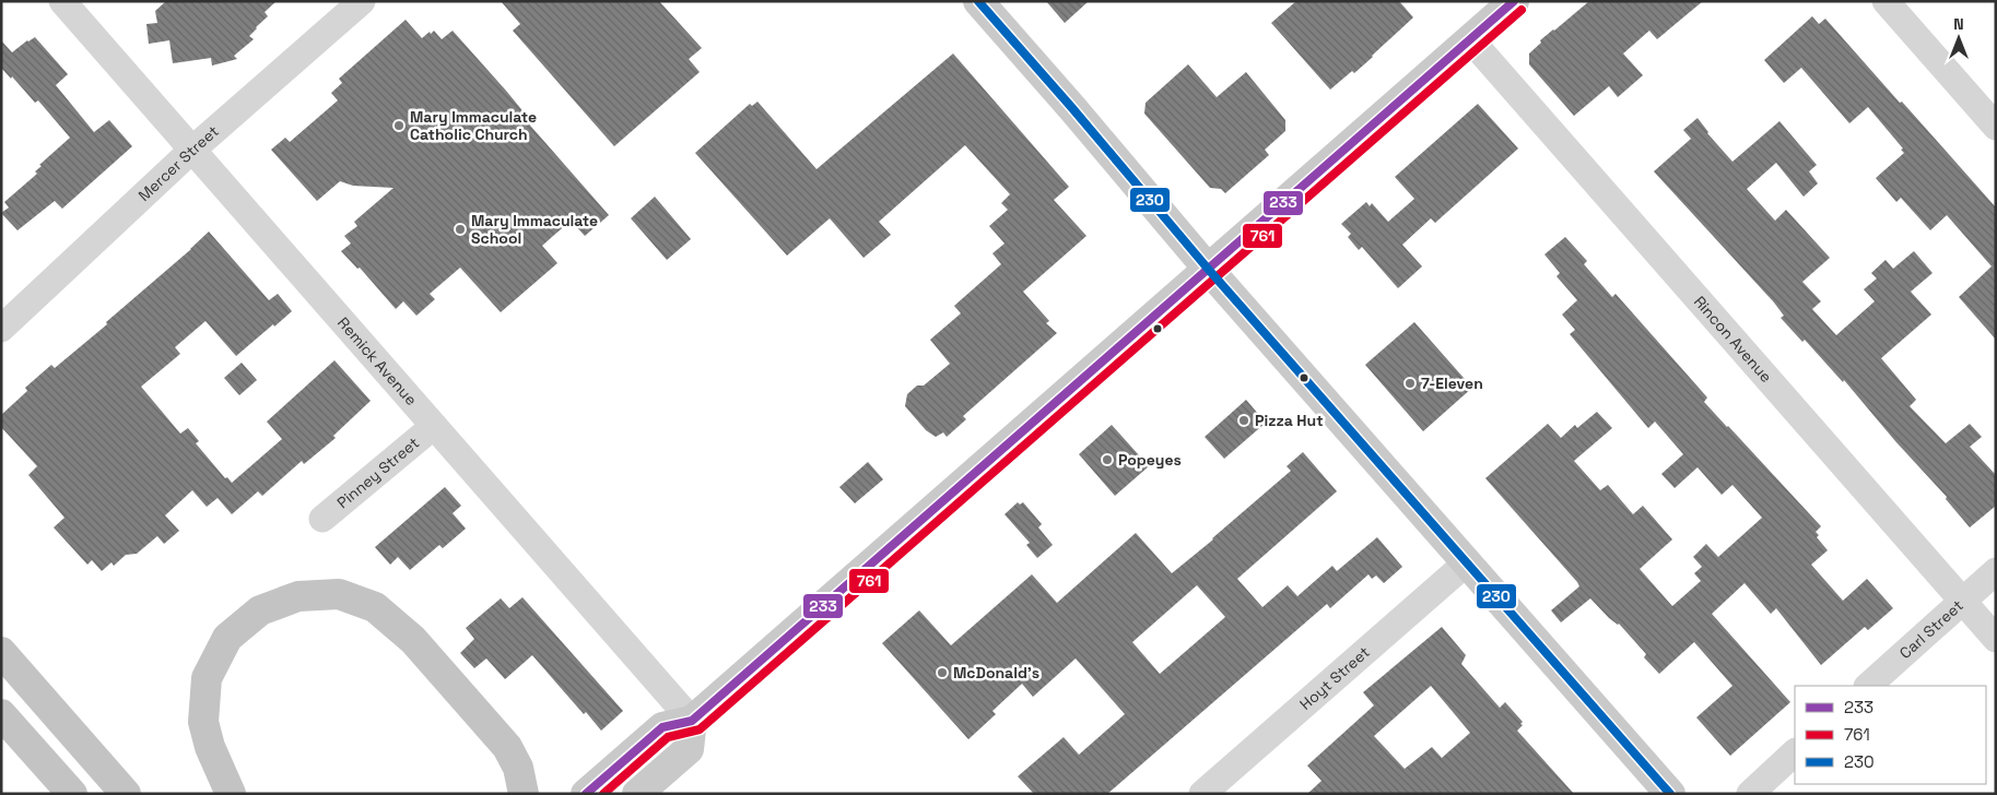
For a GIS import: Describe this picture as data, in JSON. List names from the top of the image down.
{
  "streets": {
    "street": [
      "Mercer Street",
      "Rincon Avenue",
      "Remick Avenue",
      "Pinney Street",
      "Carl Street",
      "Hoyt Street"
    ]
  },
  "crossings": [
    ["Mercer Street", "Remick Avenue"],
    ["Rincon Avenue", "Carl Street"],
    ["Remick Avenue", "Pinney Street"]
  ],
  "places": [
    "Mary Immaculate Catholic Church",
    "Mary Immaculate School",
    "7-Eleven",
    "Pizza Hut",
    "Popeyes",
    "McDonald's"
  ],
  "lines": ["transit line 233", "transit line 230", "transit line 761"],
  "legend": ["233", "761", "230"],
  "north": "top"
}
